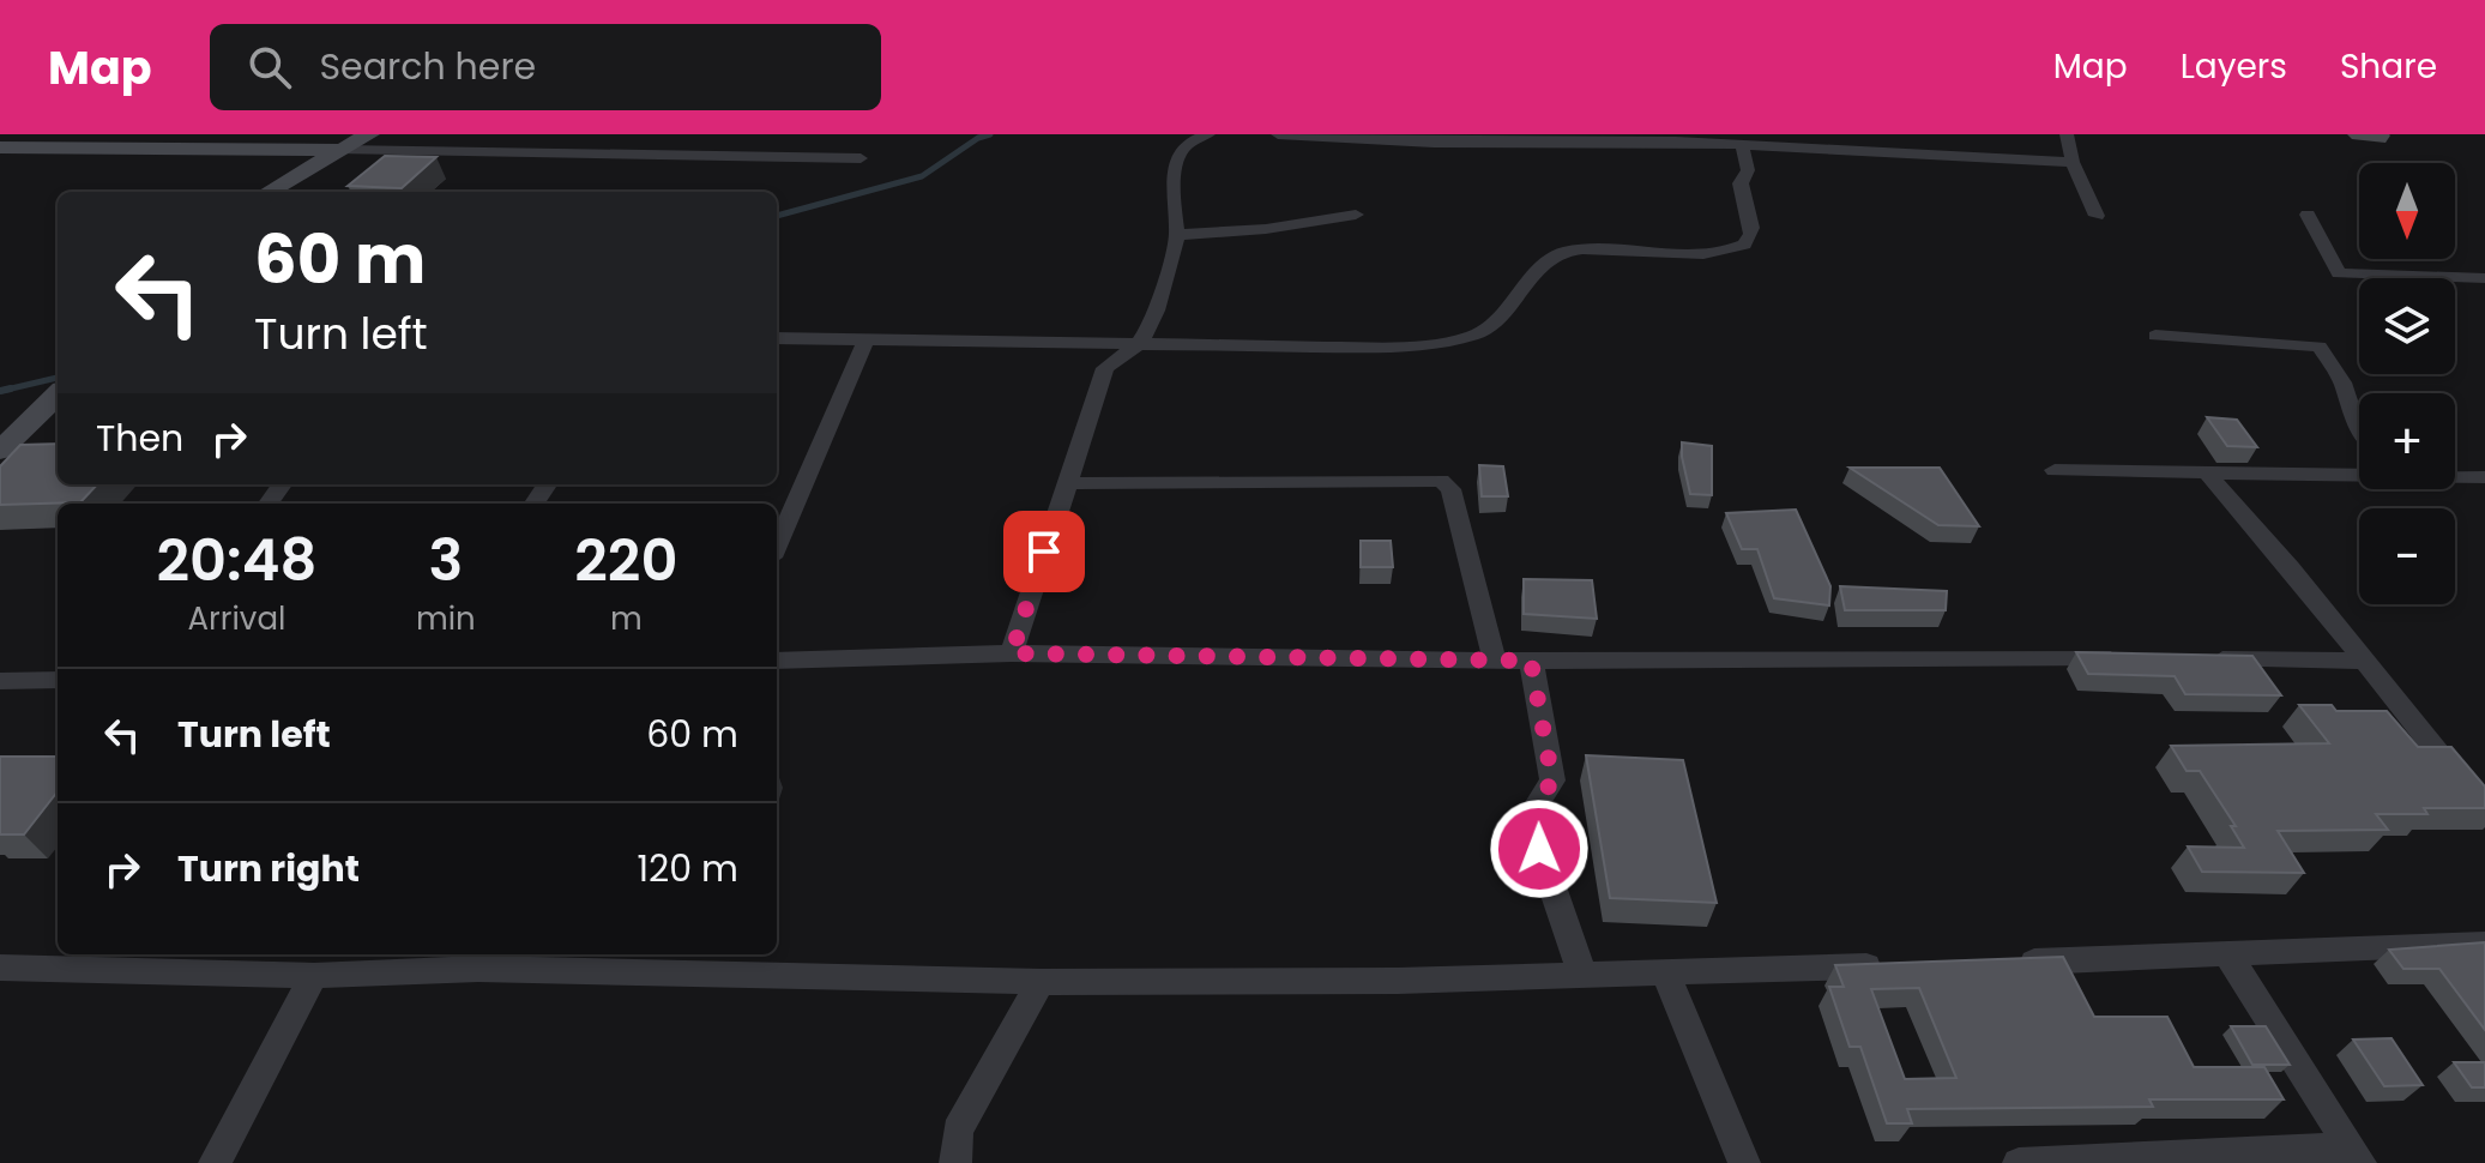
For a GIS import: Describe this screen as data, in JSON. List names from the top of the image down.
{
  "north": "bottom",
  "page": {
    "header": "Map",
    "search": "Search here",
    "nav": ["Map", "Layers", "Share"],
    "map_buttons": ["+", "−"],
    "turn": ["60 m", "Turn left"],
    "then": "Then",
    "eta": [
      "20:48",
      "Arrival",
      "3",
      "min",
      "220",
      "m"
    ],
    "list": [
      {
        "name": "Turn left",
        "value": "60 m"
      },
      {
        "name": "Turn right",
        "value": "120 m"
      }
    ]
  }
}
